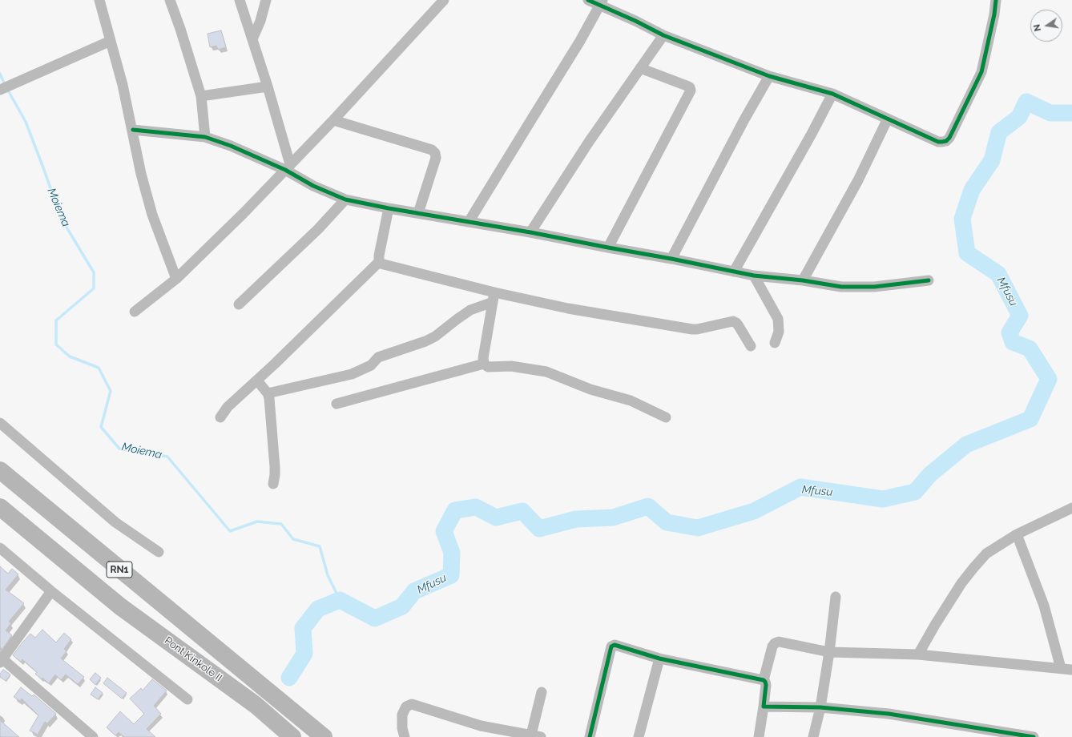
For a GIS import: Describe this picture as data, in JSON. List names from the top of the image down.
{
  "streets": {
    "highway": ["RN1", "Pont Kinkole II"]
  },
  "water": ["Moiema", "Mfusu"],
  "north": "left"
}
